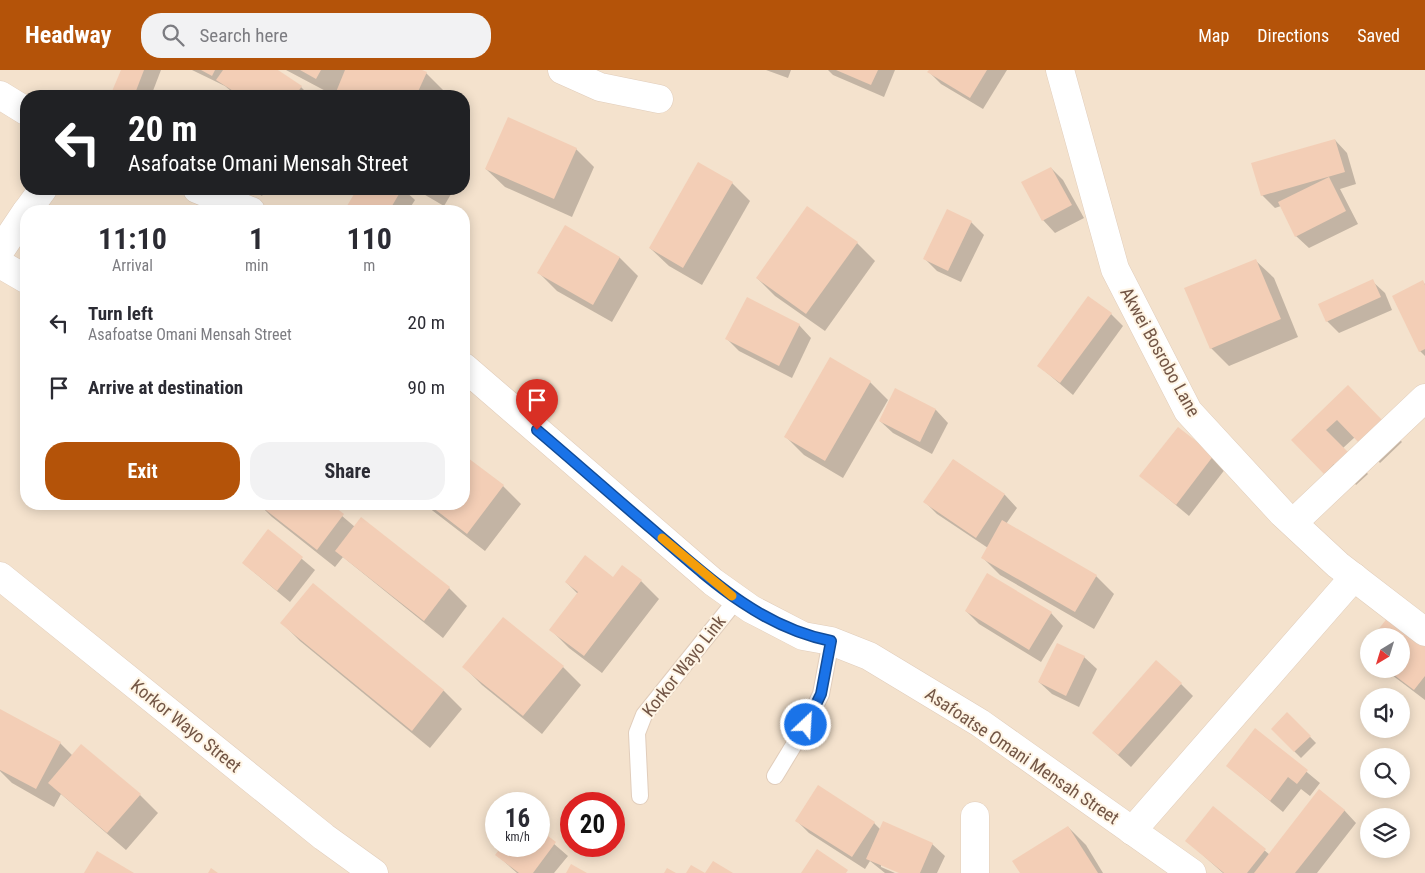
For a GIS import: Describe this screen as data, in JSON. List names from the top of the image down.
{
  "streets": {
    "street": ["Akwei Bosrobo Lane", "Korkor Wayo Street", "Asafoatse Omani Mensah Street"],
    "lane": ["Korkor Wayo Link"]
  },
  "crossings": [
    ["Korkor Wayo Link", "Asafoatse Omani Mensah Street"]
  ],
  "north": "bottom left",
  "page": {
    "header": "Headway",
    "search": "Search here",
    "nav": ["Map", "Directions", "Saved"],
    "turn": ["20 m", "Asafoatse Omani Mensah Street"],
    "eta": [
      "11:10",
      "Arrival",
      "1",
      "min",
      "110",
      "m"
    ],
    "list": [
      {
        "name": "Turn left",
        "note": "Asafoatse Omani Mensah Street",
        "value": "20 m"
      },
      {
        "name": "Arrive at destination",
        "value": "90 m"
      }
    ],
    "buttons": ["Exit", "Share"],
    "speed": "16 km/h",
    "limit": "20"
  }
}
